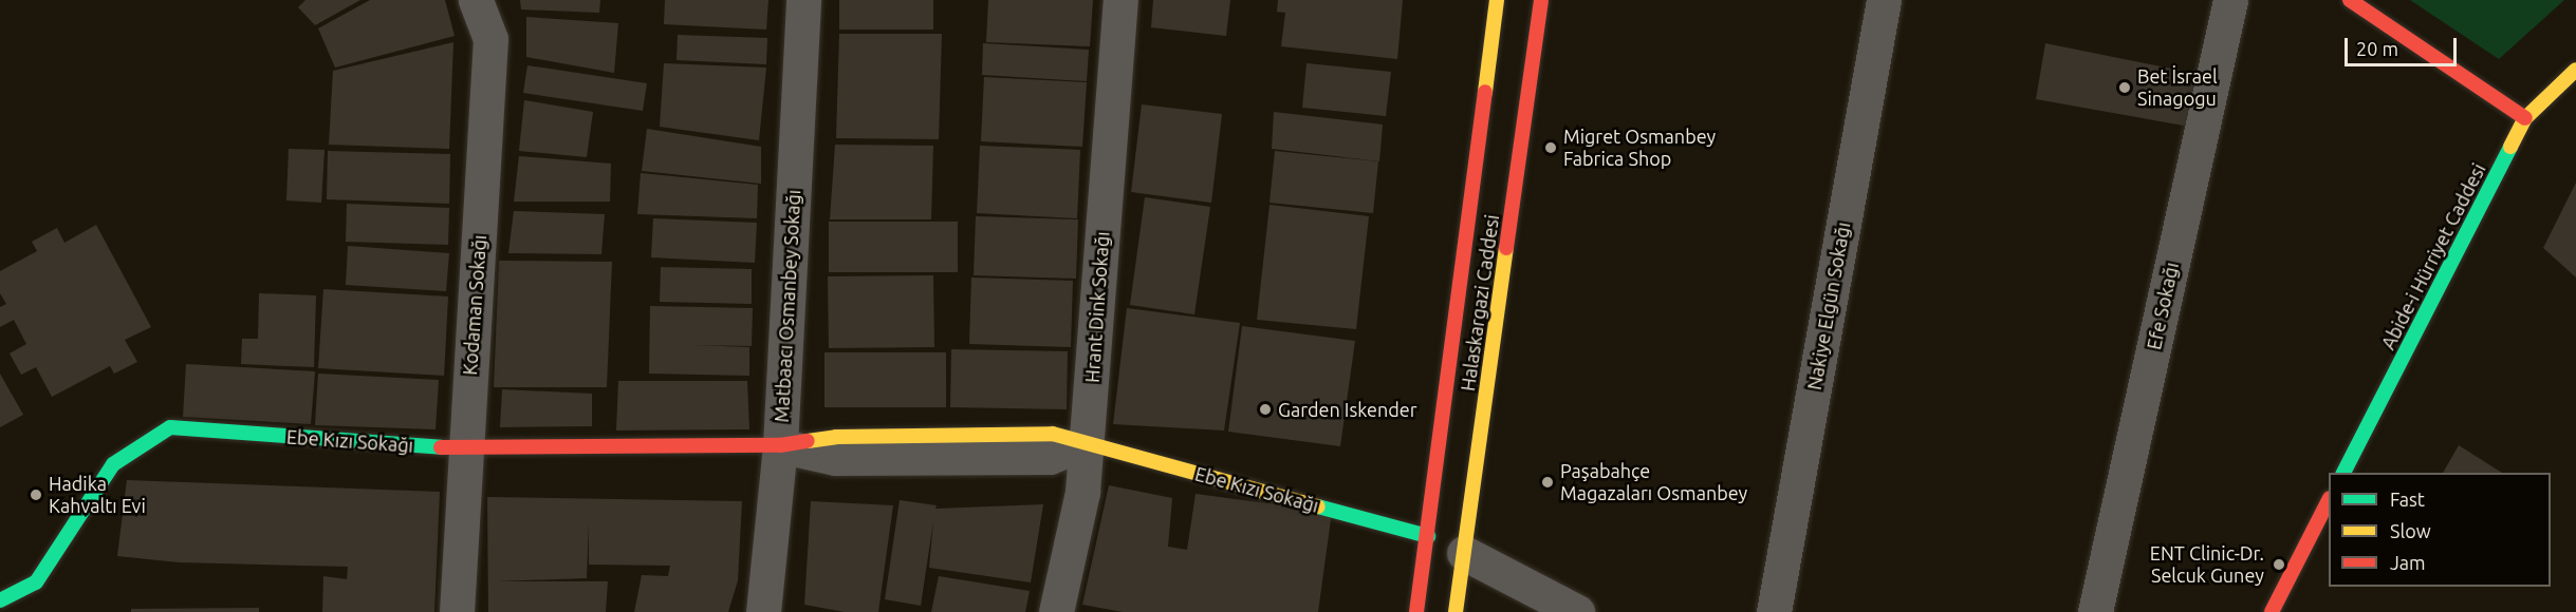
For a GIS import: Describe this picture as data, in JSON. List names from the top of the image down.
{
  "streets": {
    "main road": ["Abide-i Hürriyet Caddesi", "Halaskargazi Caddesi", "Ebe Kızı Sokağı"],
    "street": [
      "Kodaman Sokağı",
      "Matbaacı Osmanbey Sokağı",
      "Nakiye Elgün Sokağı",
      "Efe Sokağı",
      "Hrant Dink Sokağı"
    ]
  },
  "crossings": [
    ["Halaskargazi Caddesi", "Ebe Kızı Sokağı"],
    ["Kodaman Sokağı", "Ebe Kızı Sokağı"],
    ["Matbaacı Osmanbey Sokağı", "Ebe Kızı Sokağı"],
    ["Hrant Dink Sokağı", "Ebe Kızı Sokağı"]
  ],
  "places": [
    "Bet İsrael Sinagogu",
    "Migret Osmanbey Fabrica Shop",
    "Garden Iskender",
    "Paşabahçe Magazaları Osmanbey",
    "Hadika Kahvaltı Evi",
    "ENT Clinic-Dr. Selcuk Guney"
  ],
  "legend": ["Fast", "Slow", "Jam"],
  "scale_bar": "20 m"
}
